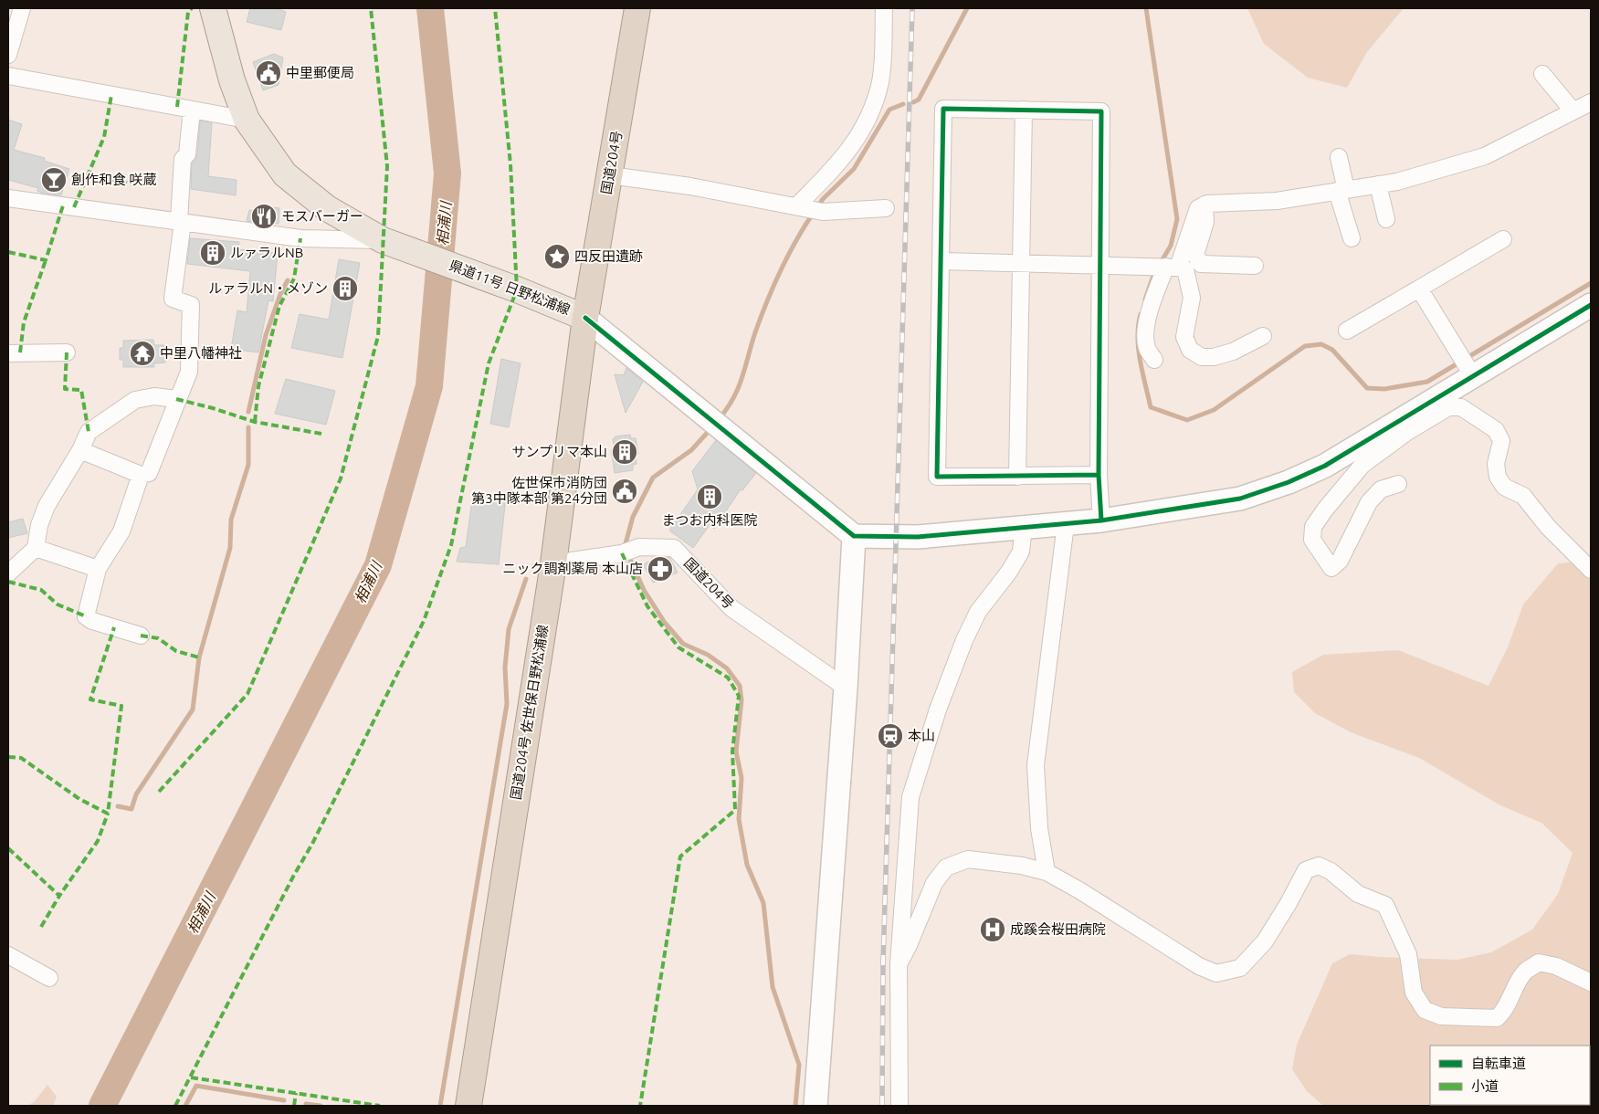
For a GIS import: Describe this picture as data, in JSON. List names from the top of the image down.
{
  "streets": {
    "highway": ["国道204号", "国道204号 佐世保日野松浦線"],
    "main road": ["県道11号 日野松浦線"]
  },
  "crossings": [
    ["国道204号", "県道11号 日野松浦線"],
    ["国道204号", "国道204号 佐世保日野松浦線"],
    ["県道11号 日野松浦線", "国道204号 佐世保日野松浦線"]
  ],
  "water": ["相浦川"],
  "places": {
    "public building": ["中里郵便局", "佐世保市消防団 第3中隊本部 第24分団"],
    "bar": ["創作和食 咲蔵"],
    "restaurant": ["モスバーガー"],
    "building": [
      "ルァラルNB",
      "ルァラルN・メゾン",
      "サンプリマ本山",
      "まつお内科医院"
    ],
    "place": ["四反田遺跡"],
    "temple": ["中里八幡神社"],
    "pharmacy": ["ニック調剤薬局 本山店"],
    "station": ["本山"],
    "hospital": ["成蹊会桜田病院"]
  },
  "legend": ["自転車道", "小道"]
}
